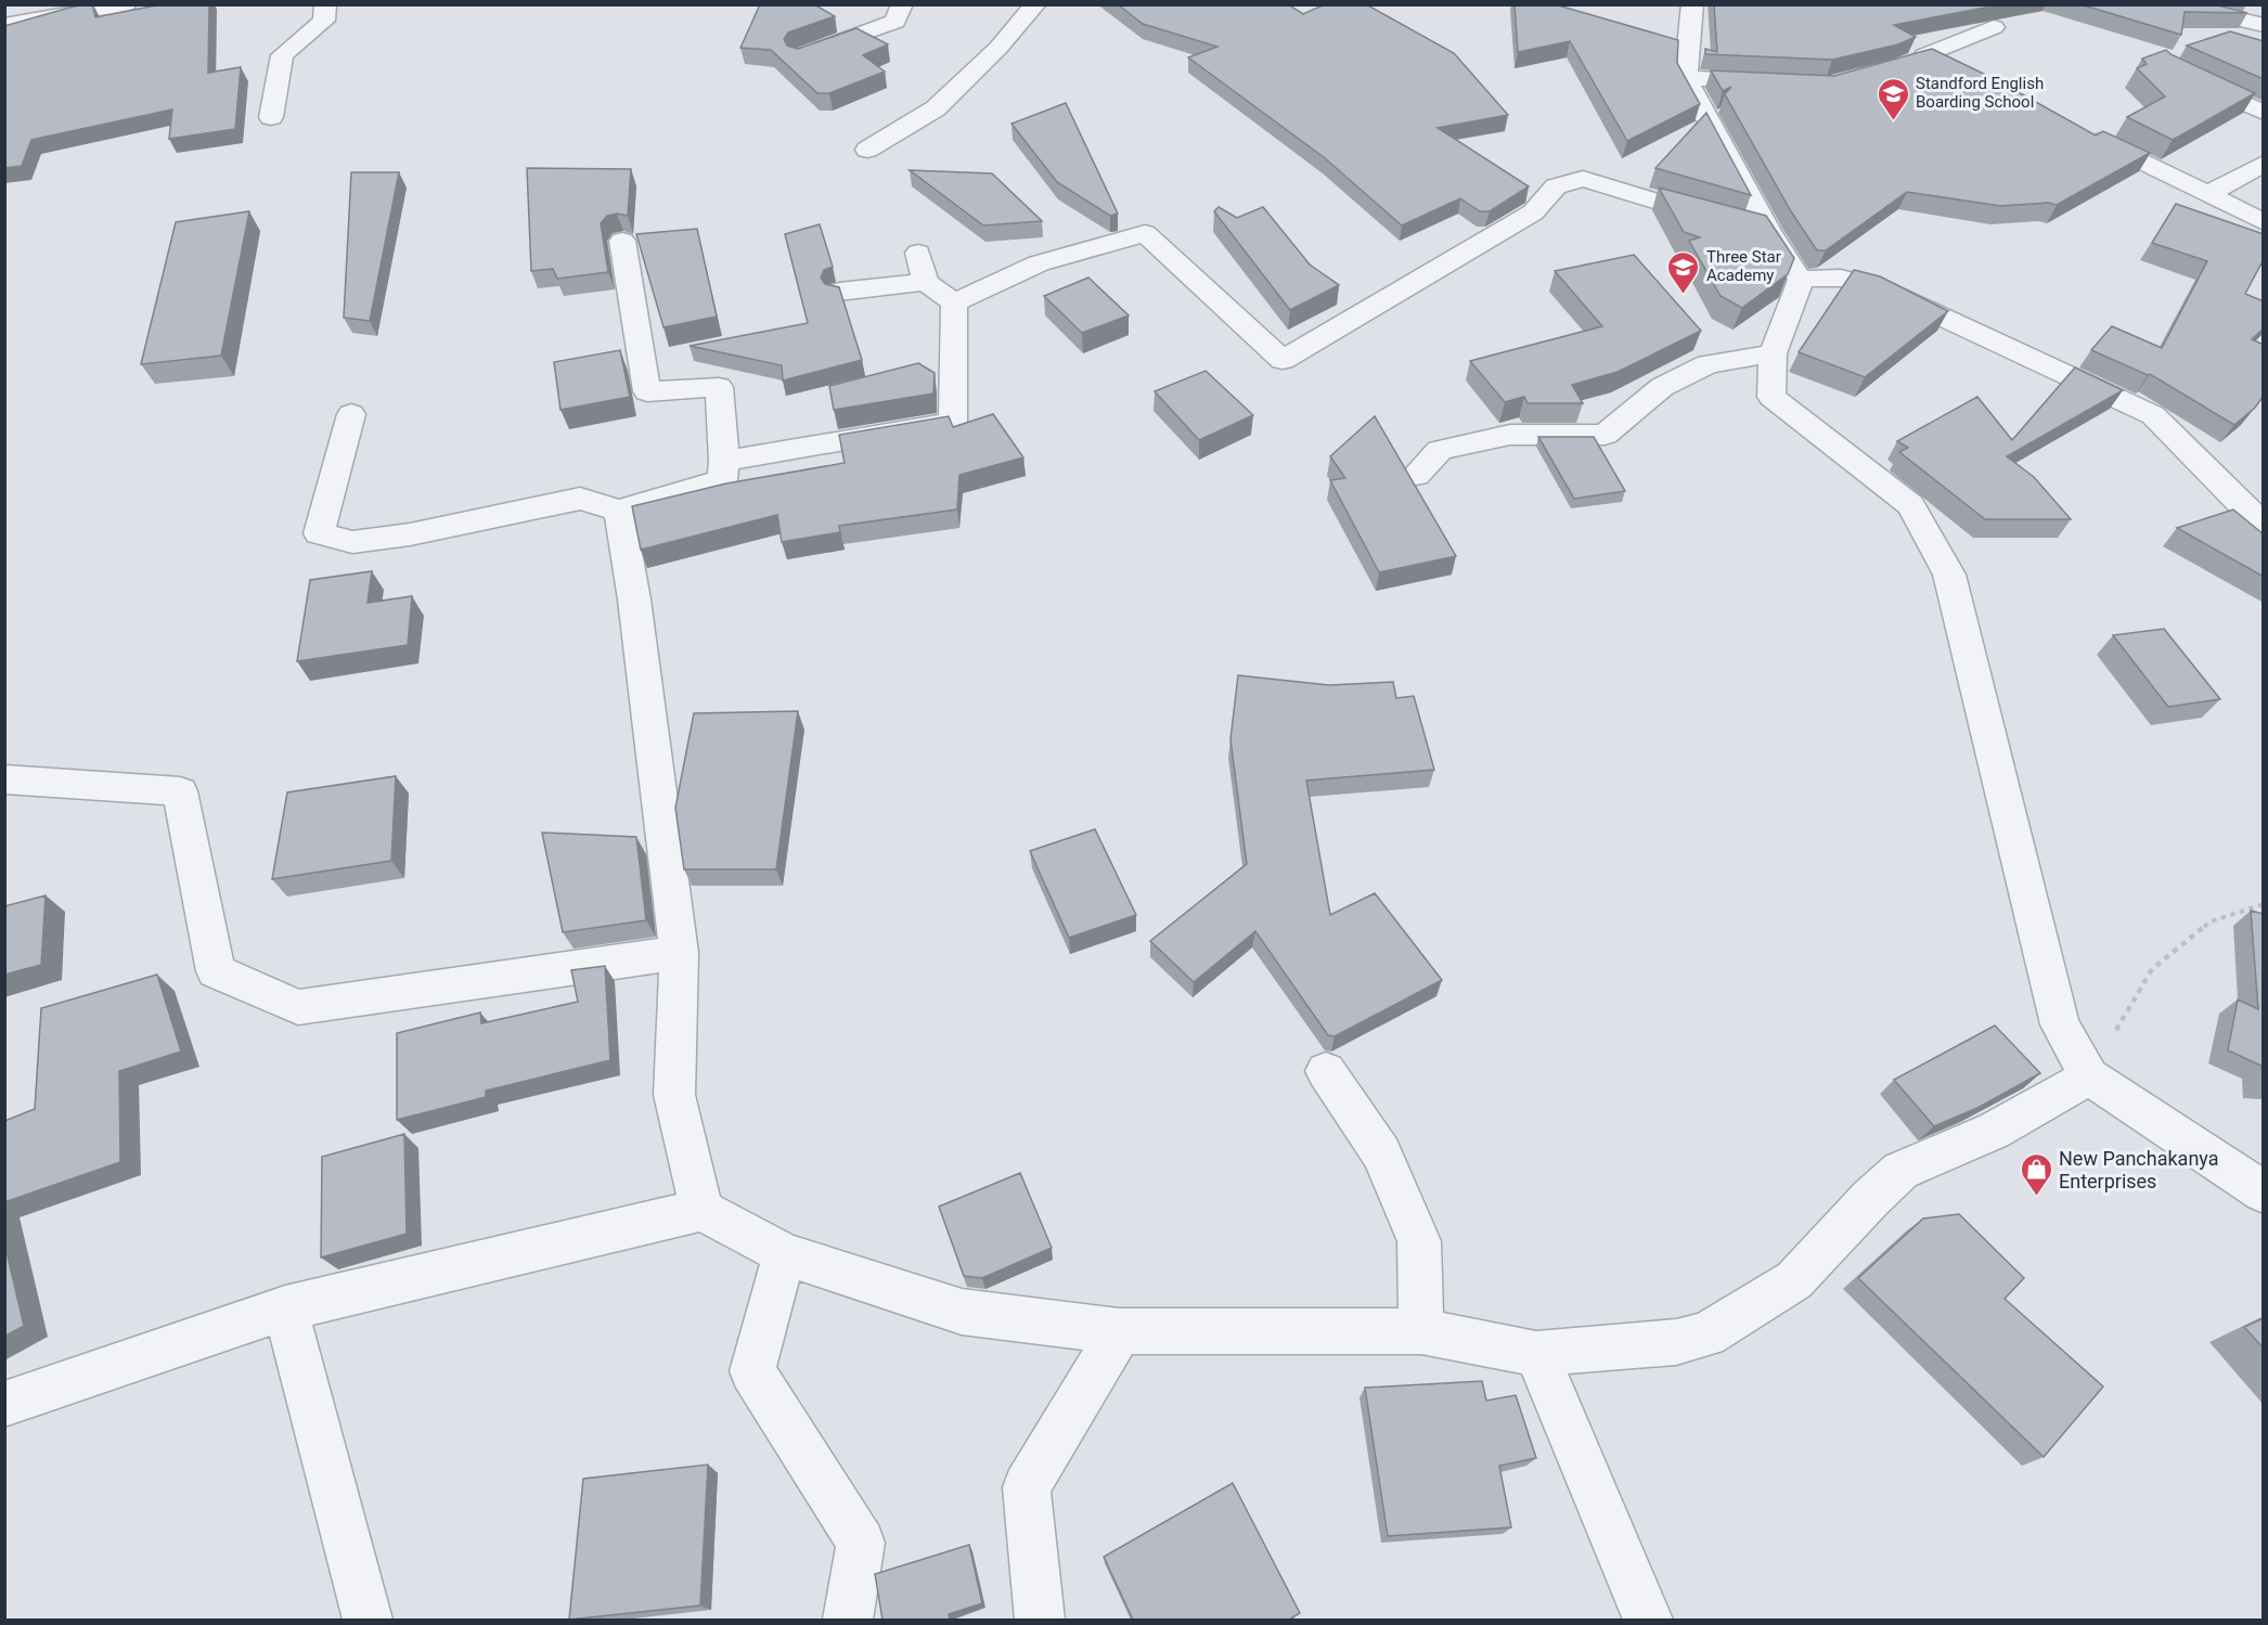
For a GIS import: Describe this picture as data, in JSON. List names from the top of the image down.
{
  "places": {
    "school or university": ["Standford English Boarding School", "Three Star Academy"],
    "shop": ["New Panchakanya Enterprises"]
  }
}
